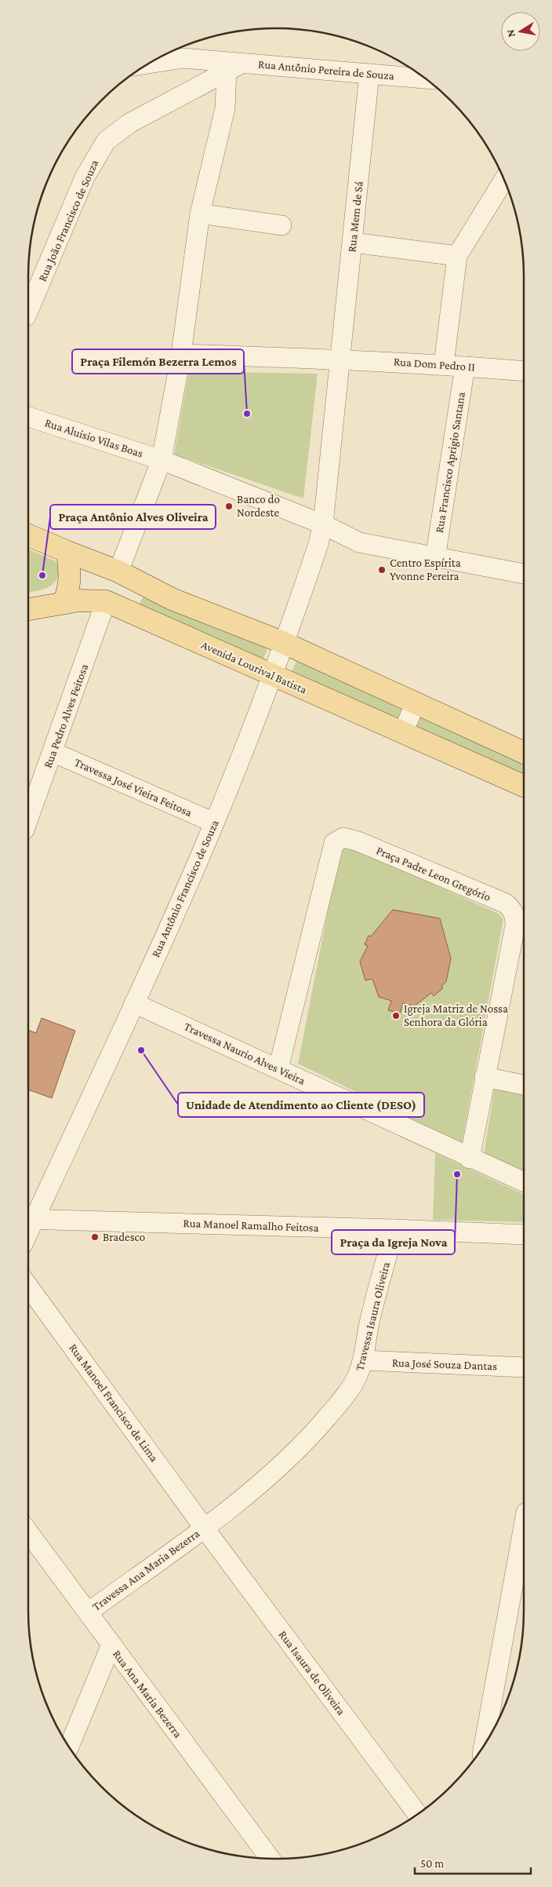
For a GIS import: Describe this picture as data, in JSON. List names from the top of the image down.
{
  "streets": {
    "main road": ["Avenida Lourival Batista"],
    "street": [
      "Rua Antônio Pereira de Souza",
      "Rua Mem de Sá",
      "Rua João Francisco de Souza",
      "Rua Dom Pedro II",
      "Rua Aluisio Vilas Boas",
      "Rua Francisco Aprigio Santana",
      "Rua Pedro Alves Feitosa",
      "Travessa José Vieira Feitosa",
      "Praça Padre Leon Gregório",
      "Rua Antônio Francisco de Souza",
      "Travessa Naurio Alves Vieira",
      "Rua Manoel Ramalho Feitosa",
      "Travessa Isaura Oliveira",
      "Rua José Souza Dantas",
      "Rua Manoel Francisco de Lima",
      "Travessa Ana Maria Bezerra",
      "Rua Isaura de Oliveira",
      "Rua Ana Maria Bezerra"
    ]
  },
  "crossings": [
    ["Rua Antônio Pereira de Souza", "Rua Mem de Sá"],
    ["Rua Antônio Pereira de Souza", "Rua João Francisco de Souza"],
    ["Rua Mem de Sá", "Rua Dom Pedro II"],
    ["Rua Mem de Sá", "Rua Aluisio Vilas Boas"],
    ["Rua Mem de Sá", "Rua Antônio Francisco de Souza"],
    ["Rua Dom Pedro II", "Rua Francisco Aprigio Santana"],
    ["Rua Aluisio Vilas Boas", "Rua Francisco Aprigio Santana"],
    ["Rua Aluisio Vilas Boas", "Rua Antônio Francisco de Souza"],
    ["Avenida Lourival Batista", "Rua Pedro Alves Feitosa"],
    ["Avenida Lourival Batista", "Rua Antônio Francisco de Souza"],
    ["Rua Pedro Alves Feitosa", "Travessa José Vieira Feitosa"],
    ["Travessa José Vieira Feitosa", "Rua Antônio Francisco de Souza"],
    ["Praça Padre Leon Gregório", "Travessa Naurio Alves Vieira"],
    ["Rua Antônio Francisco de Souza", "Travessa Naurio Alves Vieira"],
    ["Rua Antônio Francisco de Souza", "Rua Manoel Ramalho Feitosa"],
    ["Rua Manoel Ramalho Feitosa", "Travessa Isaura Oliveira"],
    ["Travessa Isaura Oliveira", "Rua José Souza Dantas"],
    ["Travessa Isaura Oliveira", "Rua Manoel Francisco de Lima"],
    ["Travessa Isaura Oliveira", "Travessa Ana Maria Bezerra"],
    ["Travessa Isaura Oliveira", "Rua Isaura de Oliveira"],
    ["Rua Manoel Francisco de Lima", "Travessa Ana Maria Bezerra"],
    ["Rua Manoel Francisco de Lima", "Rua Isaura de Oliveira"],
    ["Travessa Ana Maria Bezerra", "Rua Isaura de Oliveira"],
    ["Travessa Ana Maria Bezerra", "Rua Ana Maria Bezerra"]
  ],
  "places": [
    "Praça Filemón Bezerra Lemos",
    "Banco do Nordeste",
    "Centro Espírita Yvonne Pereira",
    "Praça Antônio Alves Oliveira",
    "Igreja Matriz de Nossa Senhora da Glória",
    "Unidade de Atendimento ao Cliente (DESO)",
    "Praça da Igreja Nova",
    "Bradesco"
  ],
  "scale_bar": "50 m",
  "north": "left"
}
